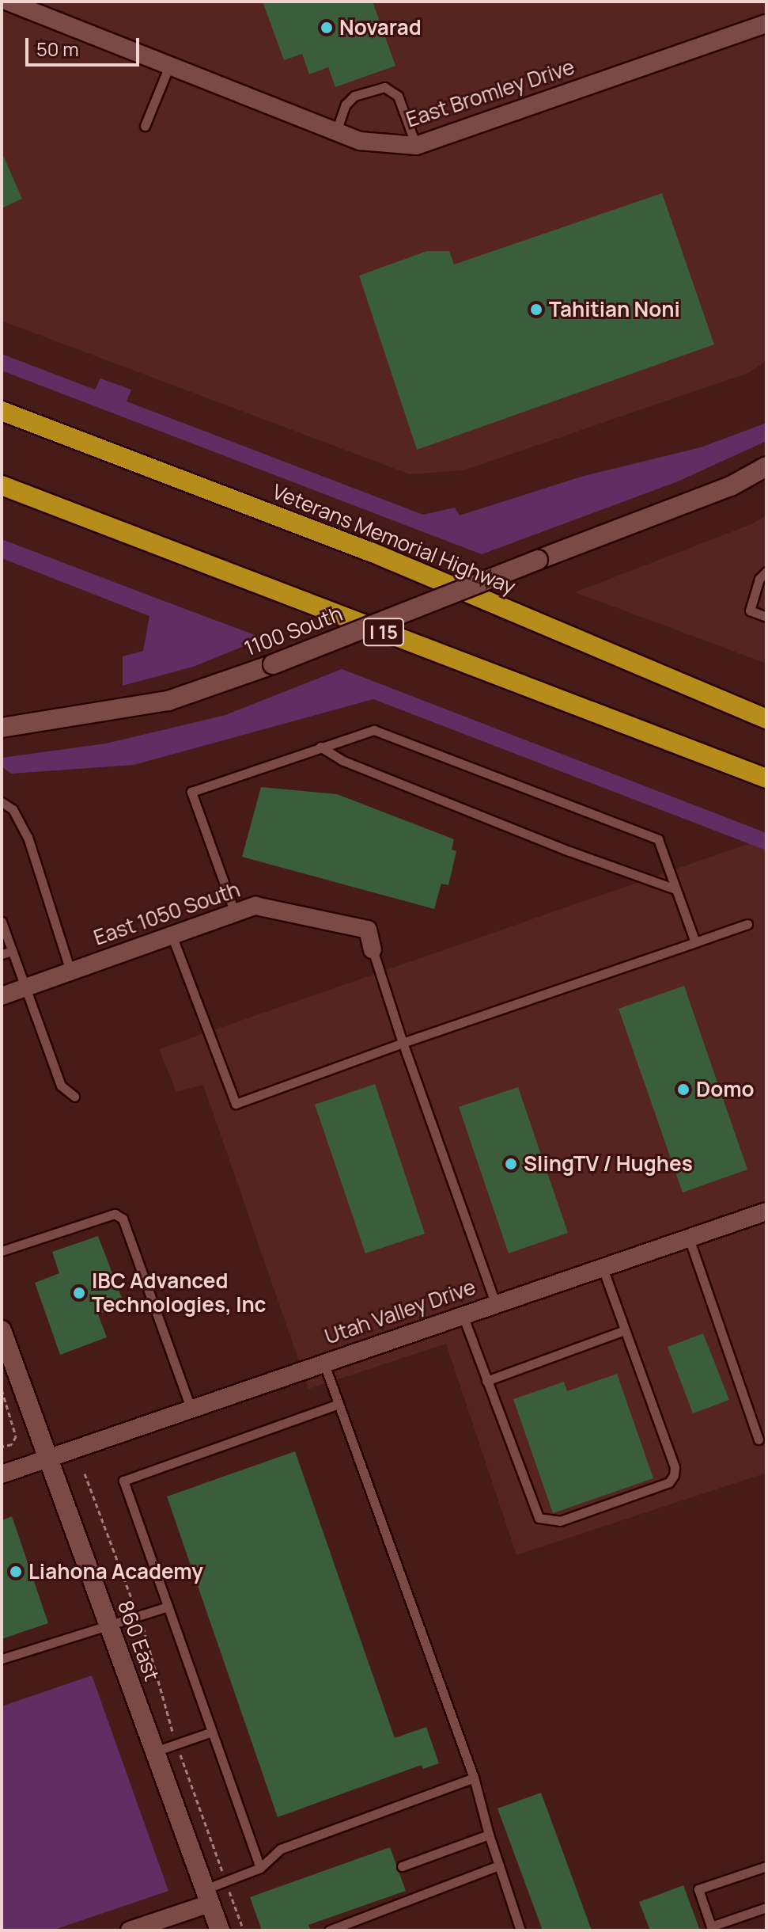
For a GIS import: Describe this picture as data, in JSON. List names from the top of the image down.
{
  "streets": {
    "highway": ["Veterans Memorial Highway", "I 15"],
    "street": [
      "East Bromley Drive",
      "1100 South",
      "East 1050 South",
      "Utah Valley Drive",
      "860 East"
    ]
  },
  "crossings": [
    ["Utah Valley Drive", "860 East"]
  ],
  "places": [
    "Novarad",
    "Tahitian Noni",
    "Domo",
    "SlingTV / Hughes",
    "IBC Advanced Technologies, Inc",
    "Liahona Academy"
  ],
  "scale_bar": "50 m"
}
